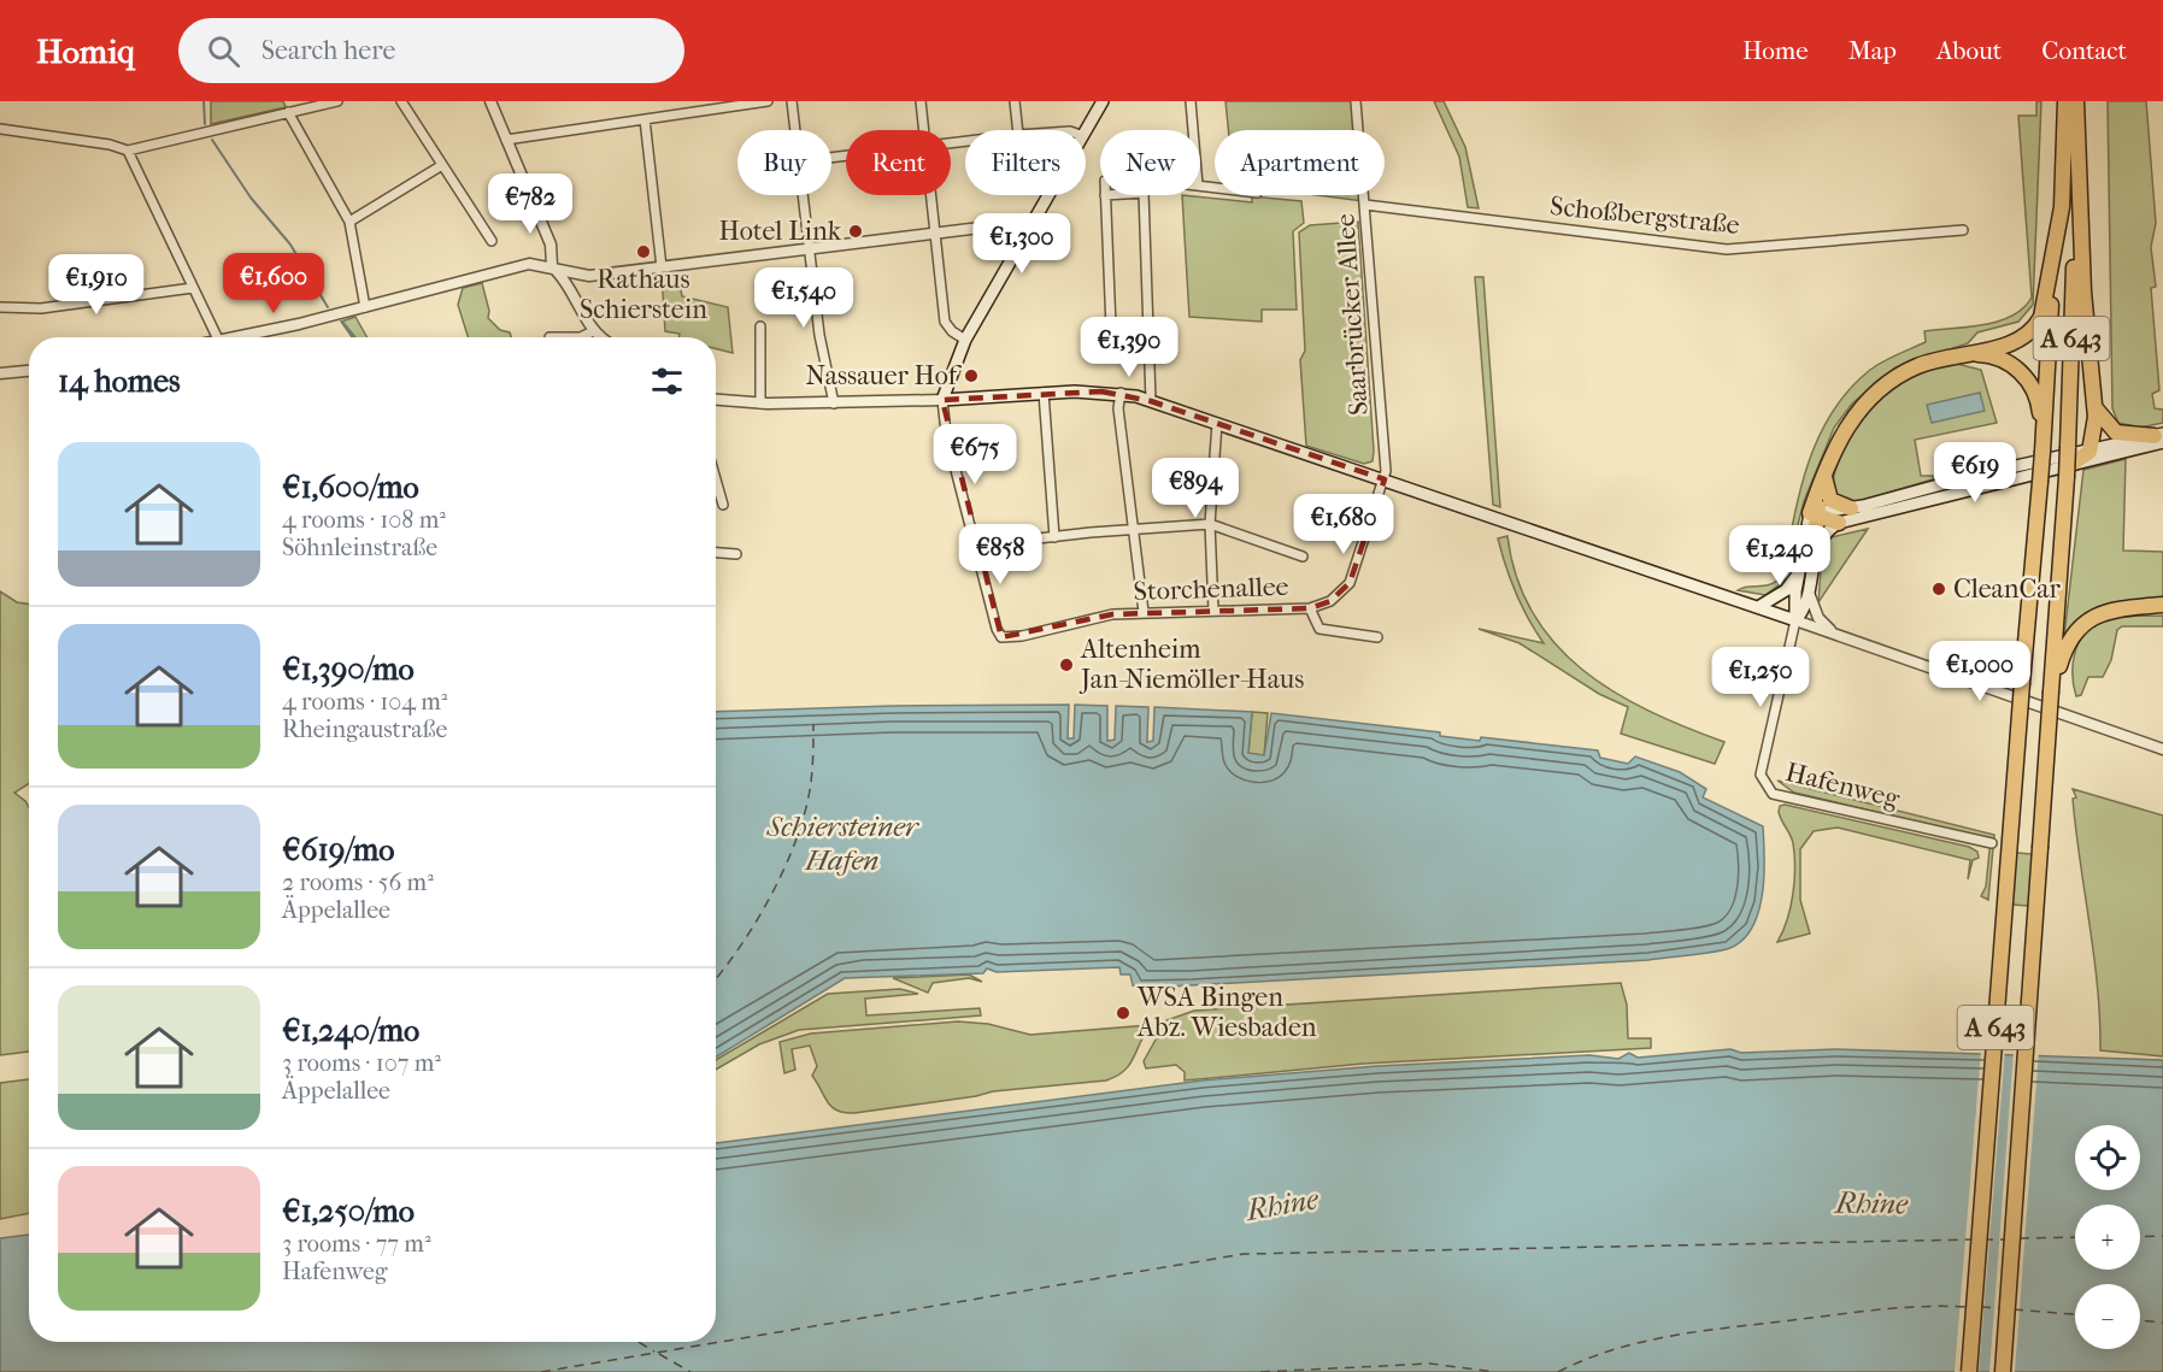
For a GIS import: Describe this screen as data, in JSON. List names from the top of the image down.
{
  "streets": {
    "highway": ["A 643"],
    "street": [
      "Schoßbergstraße",
      "Saarbrücker Allee",
      "Storchenallee",
      "Hafenweg"
    ]
  },
  "crossings": [
    ["Schoßbergstraße", "Saarbrücker Allee"],
    ["Saarbrücker Allee", "Storchenallee"]
  ],
  "water": ["Schiersteiner Hafen", "Rhine"],
  "places": [
    "Hotel Link",
    "Rathaus Schierstein",
    "Nassauer Hof",
    "CleanCar",
    "Altenheim Jan-Niemöller-Haus",
    "WSA Bingen Abz. Wiesbaden"
  ],
  "page": {
    "header": "Homiq",
    "search": "Search here",
    "nav": [
      "Home",
      "Map",
      "About",
      "Contact"
    ],
    "chip": [
      "Buy",
      "Rent",
      "Filters",
      "New",
      "Apartment"
    ],
    "price": [
      "€782",
      "€1,300",
      "€1,600",
      "€1,910",
      "€1,540",
      "€1,390",
      "€675",
      "€619",
      "€894",
      "€1,680",
      "€858",
      "€1,240",
      "€1,000",
      "€1,250"
    ],
    "heading": "14 homes",
    "list": [
      {
        "name": "€1,600/mo",
        "note": "4 rooms · 108 m² · Söhnleinstraße"
      },
      {
        "name": "€1,390/mo",
        "note": "4 rooms · 104 m² · Rheingaustraße"
      },
      {
        "name": "€619/mo",
        "note": "2 rooms · 56 m² · Äppelallee"
      },
      {
        "name": "€1,240/mo",
        "note": "3 rooms · 107 m² · Äppelallee"
      },
      {
        "name": "€1,250/mo",
        "note": "3 rooms · 77 m² · Hafenweg"
      }
    ],
    "map_buttons": ["+", "−"]
  }
}
